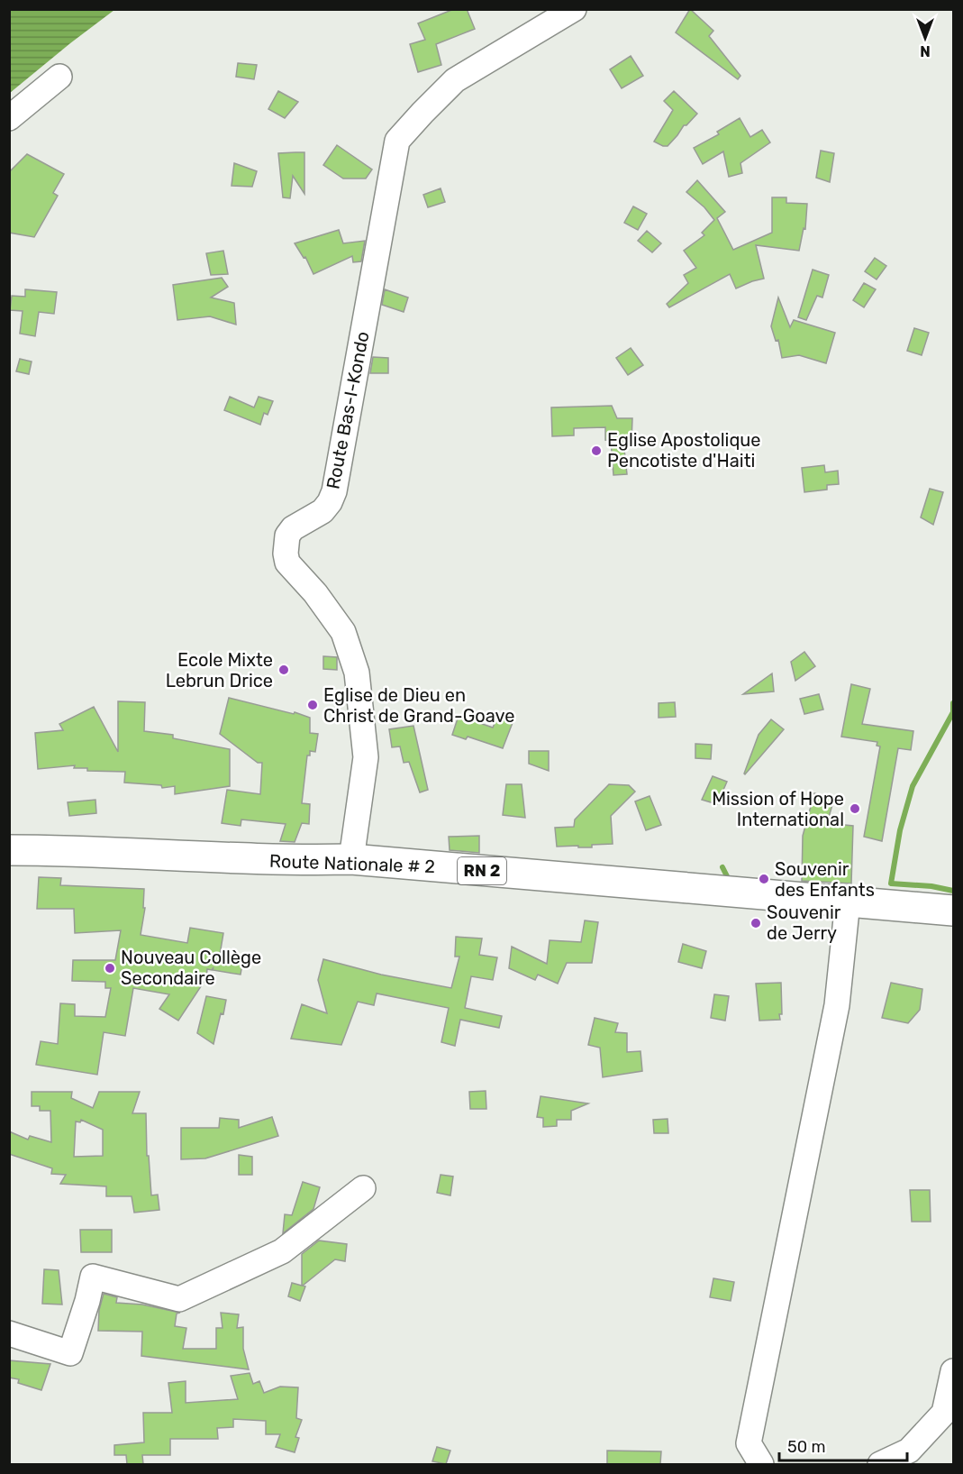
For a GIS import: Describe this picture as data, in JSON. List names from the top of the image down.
{
  "streets": {
    "main road": ["Route Nationale # 2", "RN 2"],
    "street": ["Route Bas-I-Kondo"]
  },
  "crossings": [
    ["Route Bas-I-Kondo", "Route Nationale # 2"]
  ],
  "places": [
    "Eglise Apostolique Pencotiste d'Haiti",
    "Ecole Mixte Lebrun Drice",
    "Eglise de Dieu en Christ de Grand-Goave",
    "Mission of Hope International",
    "Souvenir des Enfants",
    "Souvenir de Jerry",
    "Nouveau Collège Secondaire"
  ],
  "scale_bar": "50 m",
  "north": "bottom"
}
